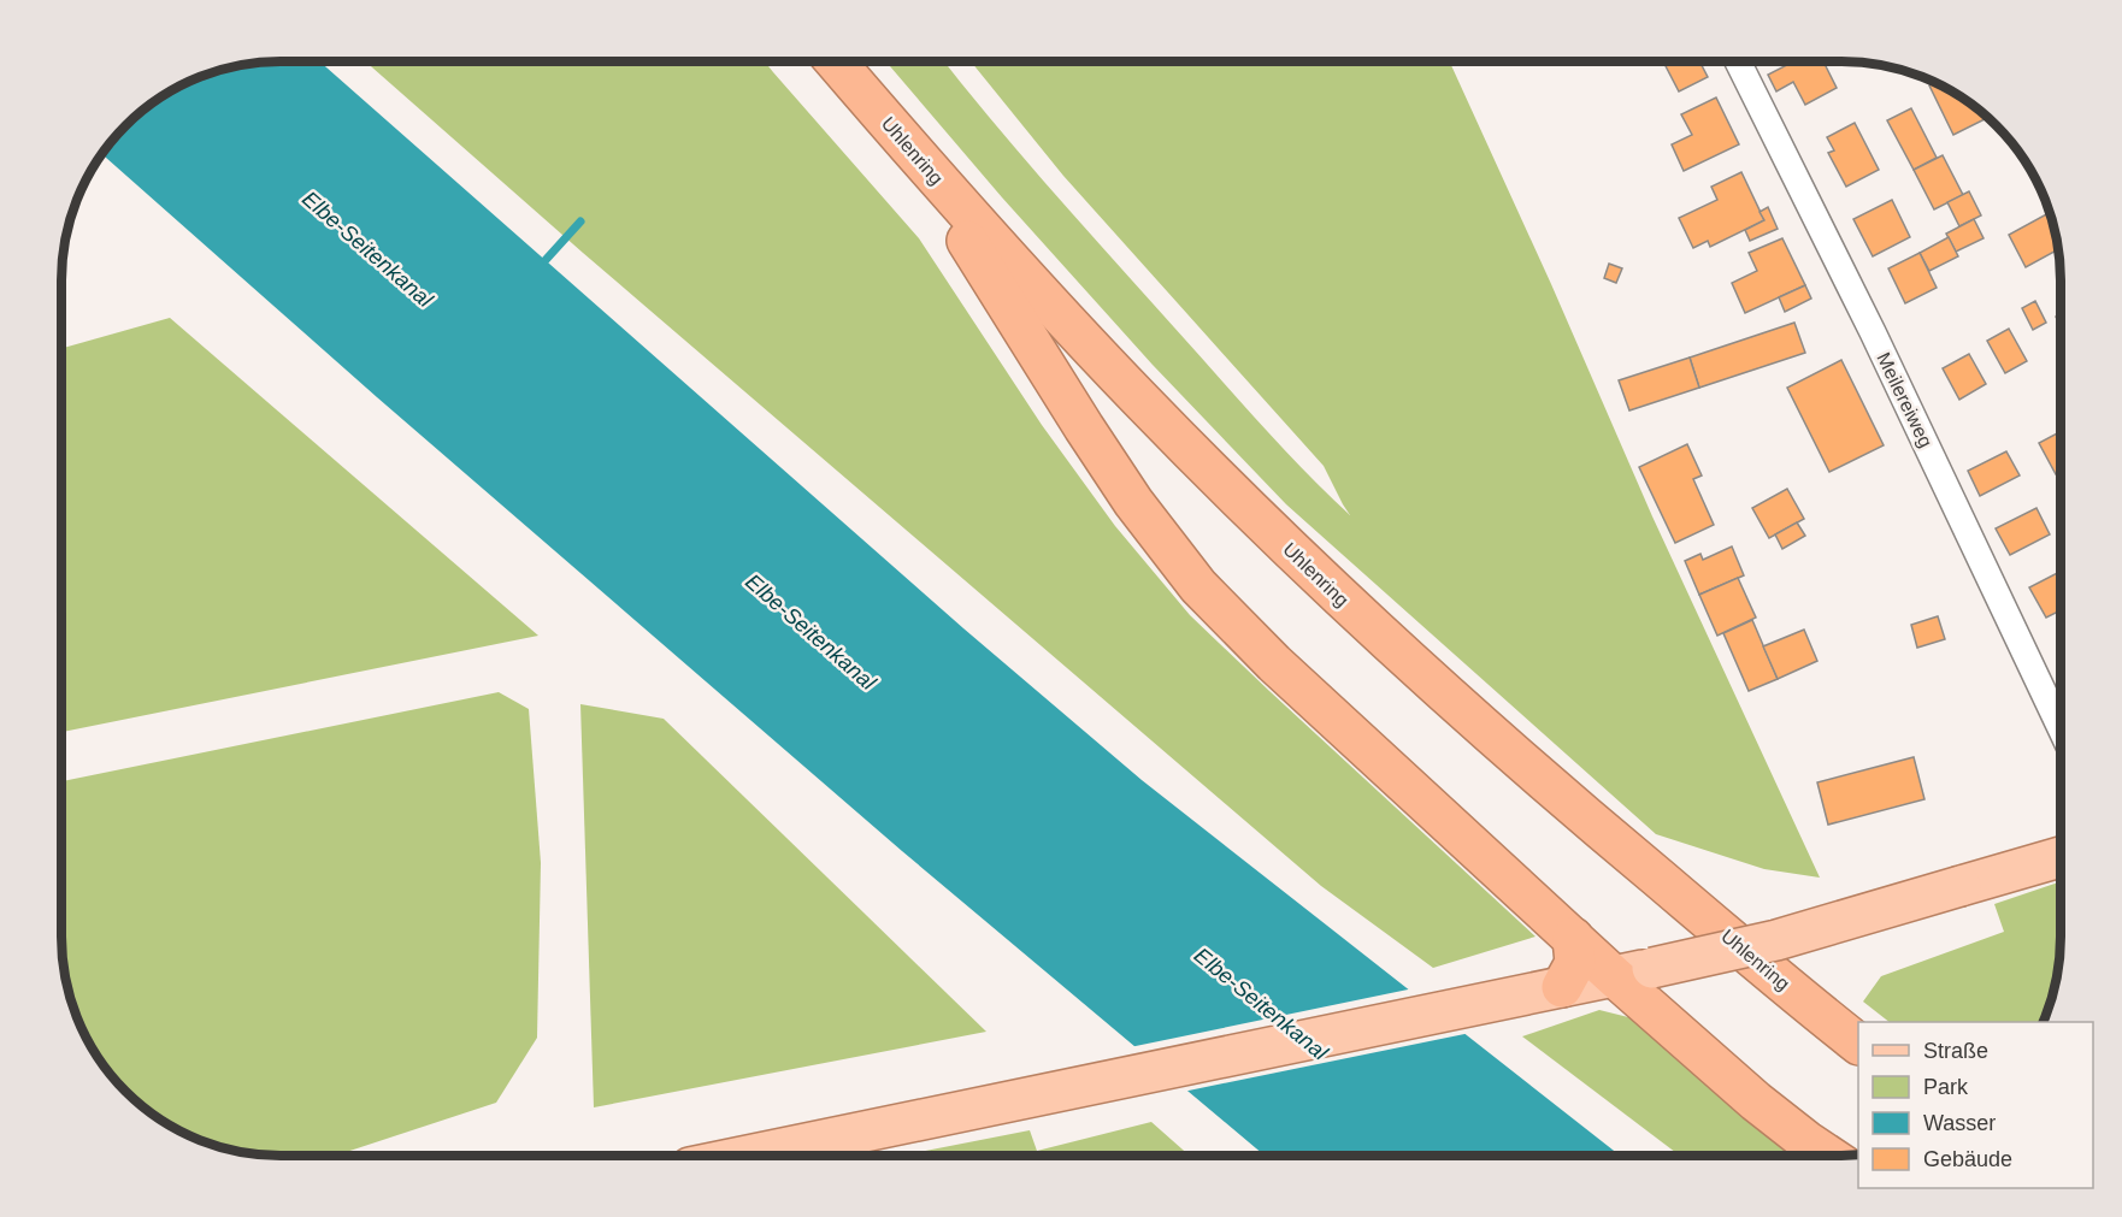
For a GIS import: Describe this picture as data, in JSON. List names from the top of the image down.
{
  "streets": {
    "highway": ["Uhlenring"],
    "street": ["Meilereiweg"]
  },
  "water": ["Elbe-Seitenkanal"],
  "legend": [
    "Straße",
    "Park",
    "Wasser",
    "Gebäude"
  ]
}
